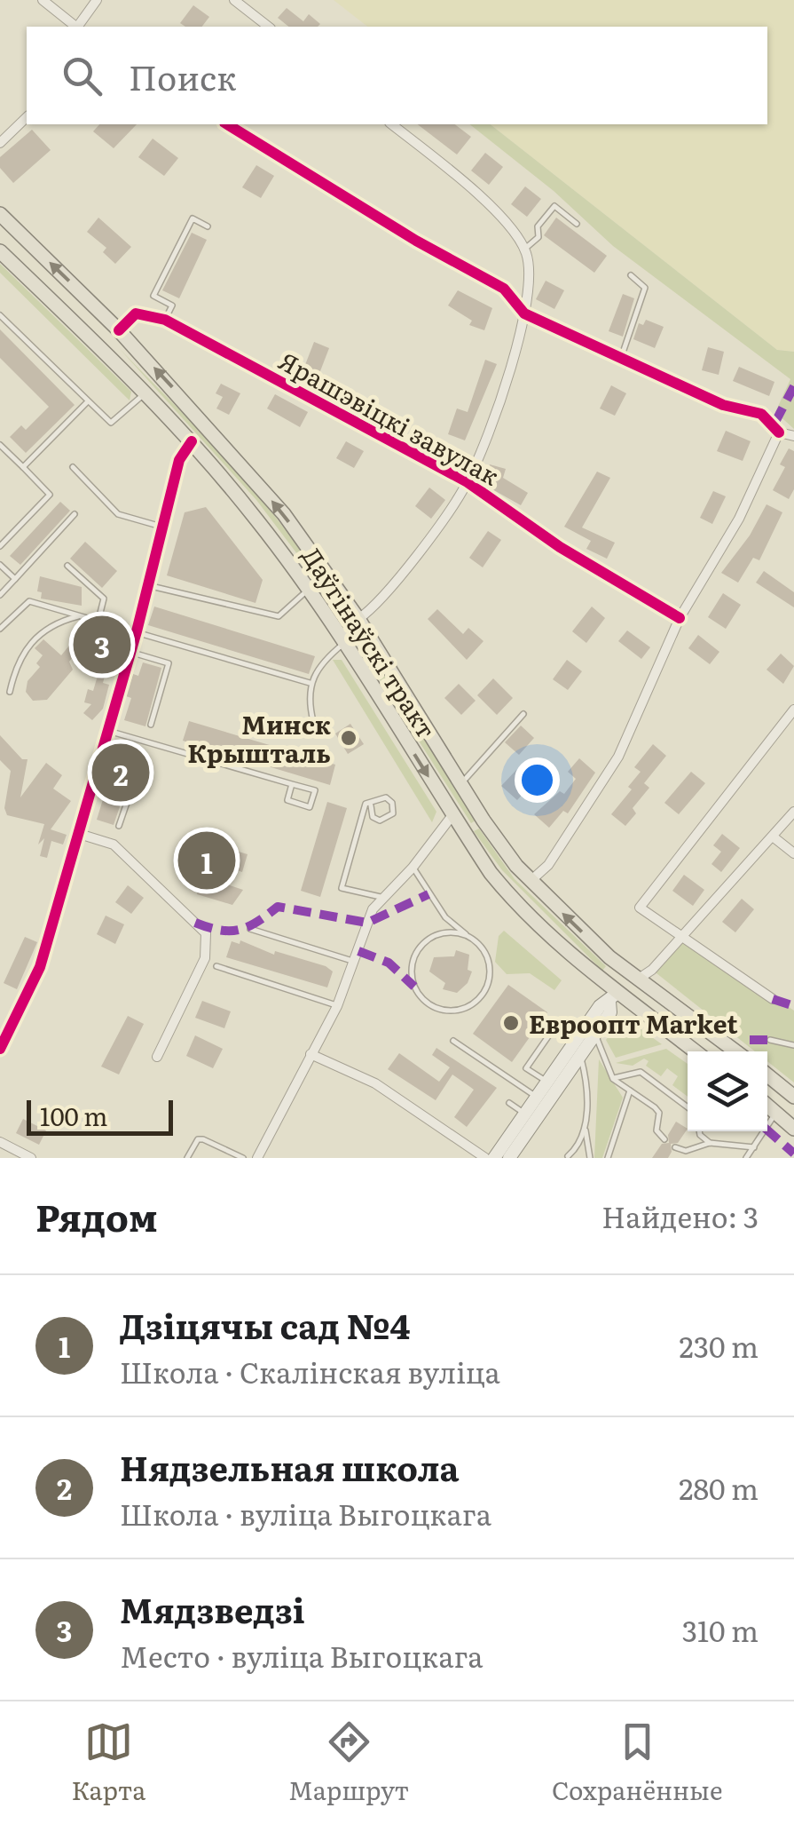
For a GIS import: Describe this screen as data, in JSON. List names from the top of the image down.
{
  "streets": {
    "main road": ["Даўгінаўскі тракт"],
    "street": ["Ярашэвіцкі завулак"]
  },
  "places": ["Минск Крышталь", "Евроопт Market"],
  "scale_bar": "100 m",
  "page": {
    "search": "Поиск",
    "pins": ["3", "2", "1"],
    "scale": "100 m",
    "heading": ["Рядом", "Найдено: 3"],
    "list": [
      {
        "mark": "1",
        "name": "Дзіцячы сад №4",
        "note": "Школа · Скалінская вуліца",
        "value": "230 m"
      },
      {
        "mark": "2",
        "name": "Нядзельная школа",
        "note": "Школа · вуліца Выгоцкага",
        "value": "280 m"
      },
      {
        "mark": "3",
        "name": "Мядзведзі",
        "note": "Место · вуліца Выгоцкага",
        "value": "310 m"
      }
    ],
    "nav": ["Карта", "Маршрут", "Сохранённые"]
  }
}
